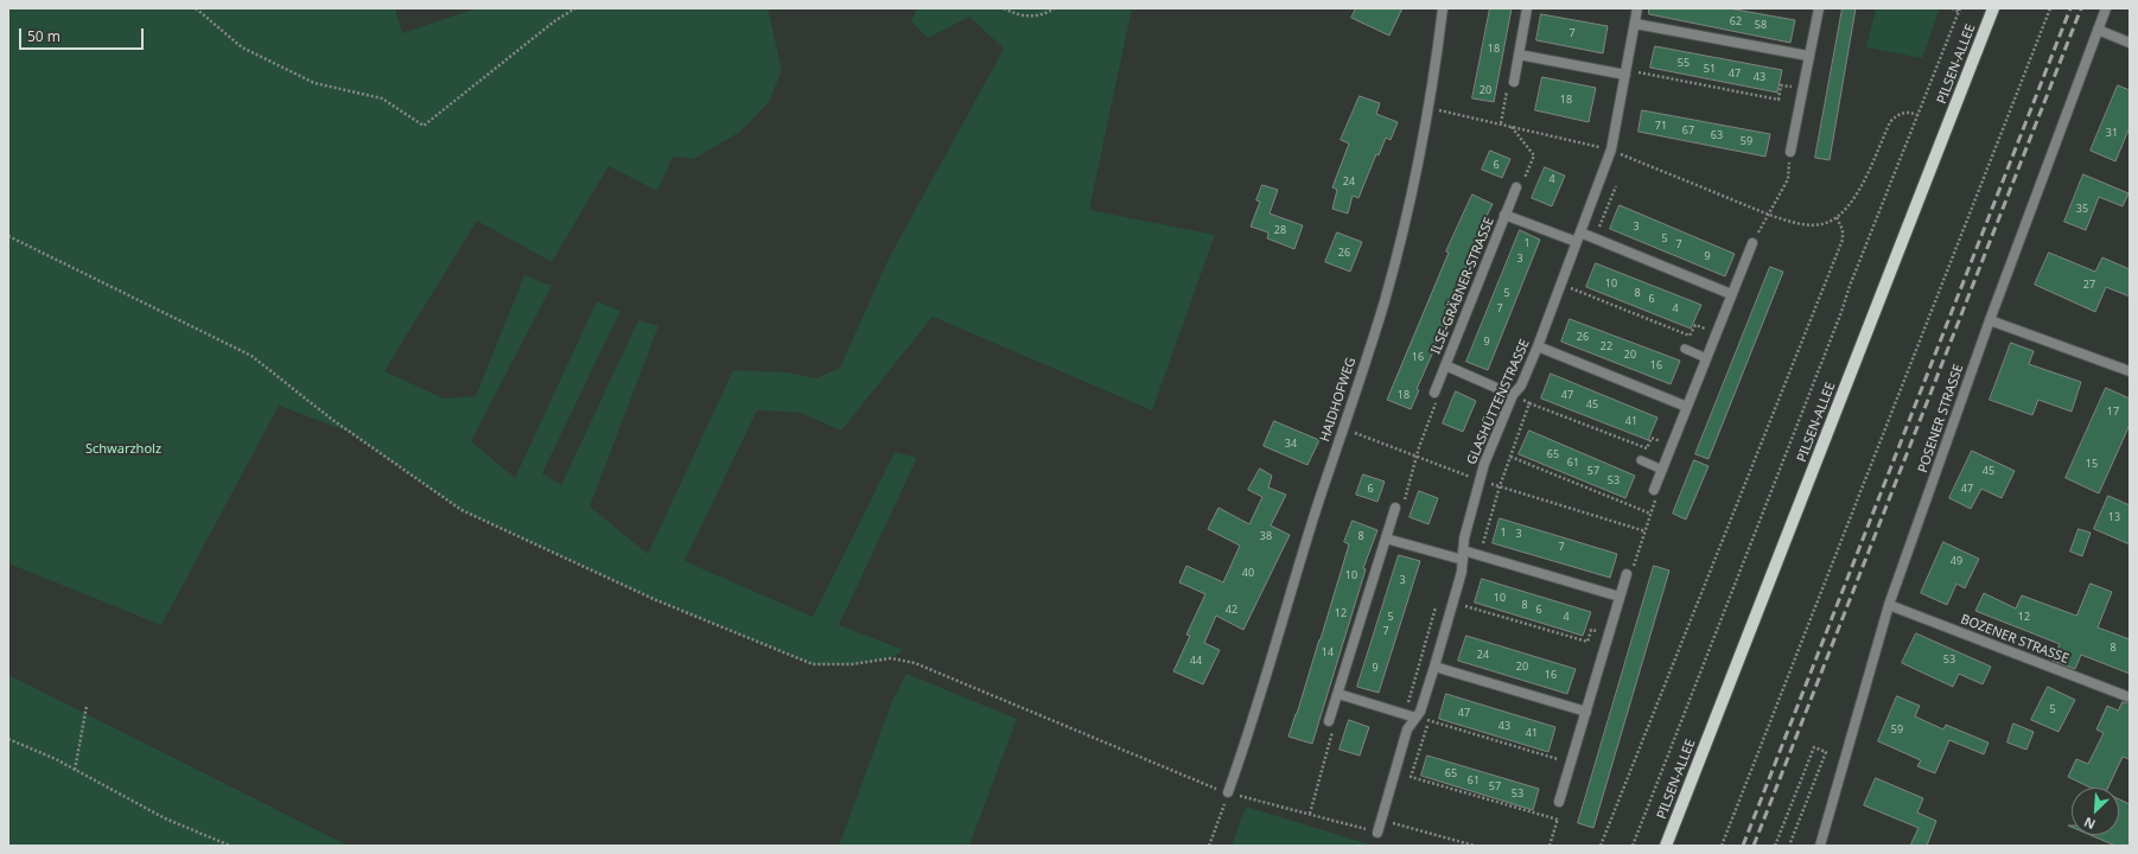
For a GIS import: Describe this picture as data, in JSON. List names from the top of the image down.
{
  "streets": {
    "main road": ["PILSEN-ALLEE"],
    "street": [
      "ILSE-GRÄBNER-STRASSE",
      "HAIDHOFWEG",
      "GLASHÜTTENSTRASSE",
      "POSENER STRASSE",
      "BOZENER STRASSE"
    ]
  },
  "crossings": [
    ["ILSE-GRÄBNER-STRASSE", "GLASHÜTTENSTRASSE"],
    ["POSENER STRASSE", "BOZENER STRASSE"]
  ],
  "parks": ["Schwarzholz"],
  "house_numbers": [
    "62",
    "58",
    "7",
    "18",
    "55",
    "51",
    "47",
    "43",
    "20",
    "18",
    "71",
    "67",
    "31",
    "63",
    "59",
    "6",
    "4",
    "24",
    "35",
    "3",
    "28",
    "5",
    "1",
    "7",
    "26",
    "9",
    "3",
    "10",
    "27",
    "5",
    "8",
    "6",
    "7",
    "4",
    "26",
    "9",
    "22",
    "20",
    "16",
    "16",
    "18",
    "47",
    "45",
    "17",
    "41",
    "34",
    "65",
    "61",
    "15",
    "57",
    "45",
    "53",
    "6",
    "47",
    "13",
    "1",
    "3",
    "38",
    "8",
    "7",
    "49",
    "40",
    "10",
    "3",
    "10",
    "8",
    "42",
    "6",
    "12",
    "5",
    "4",
    "12",
    "7",
    "8",
    "14",
    "24",
    "53",
    "44",
    "20",
    "9",
    "16",
    "5",
    "47",
    "43",
    "59",
    "41",
    "65",
    "61",
    "57",
    "53"
  ],
  "scale_bar": "50 m",
  "north": "bottom left"
}
